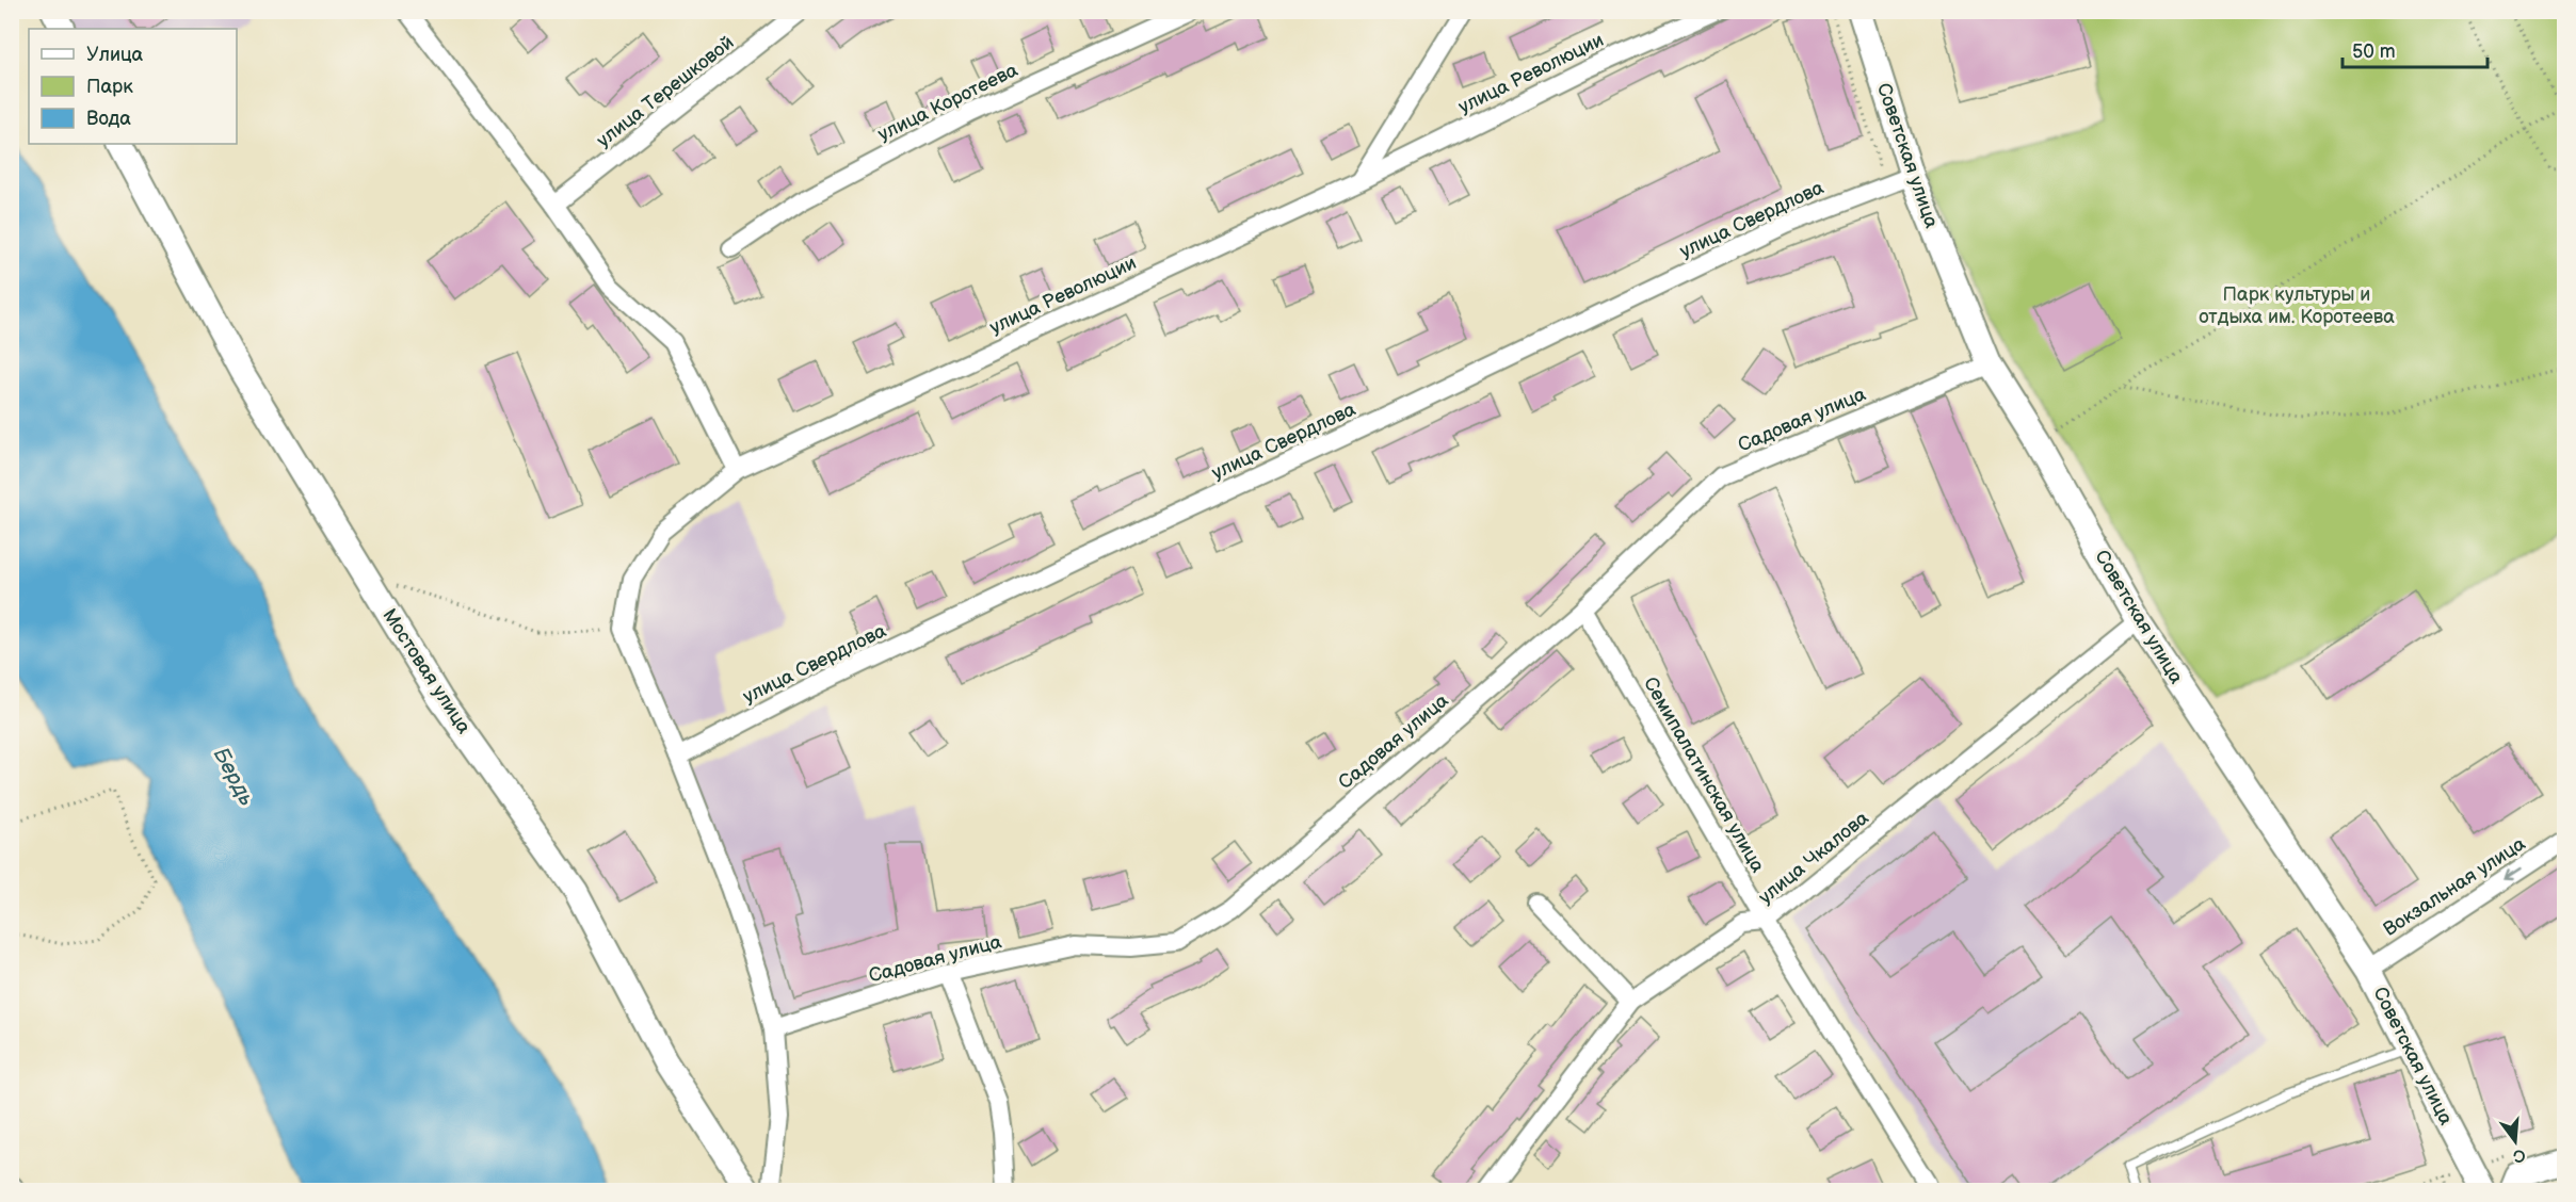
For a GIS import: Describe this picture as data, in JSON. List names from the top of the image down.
{
  "streets": {
    "main road": ["Советская улица", "Мостовая улица"],
    "street": [
      "улица Революции",
      "улица Терешковой",
      "улица Коротеева",
      "улица Свердлова",
      "Садовая улица",
      "Семипалатинская улица",
      "улица Чкалова",
      "Вокзальная улица"
    ]
  },
  "crossings": [
    ["Советская улица", "улица Свердлова"],
    ["Советская улица", "Садовая улица"],
    ["Советская улица", "улица Чкалова"],
    ["Советская улица", "Вокзальная улица"],
    ["Садовая улица", "Семипалатинская улица"],
    ["Семипалатинская улица", "улица Чкалова"]
  ],
  "one_way": ["Вокзальная улица"],
  "water": ["Бердь"],
  "parks": ["Парк культуры и отдыха им. Коротеева"],
  "legend": ["Улица", "Парк", "Вода"],
  "scale_bar": "50 m",
  "north": "bottom"
}
